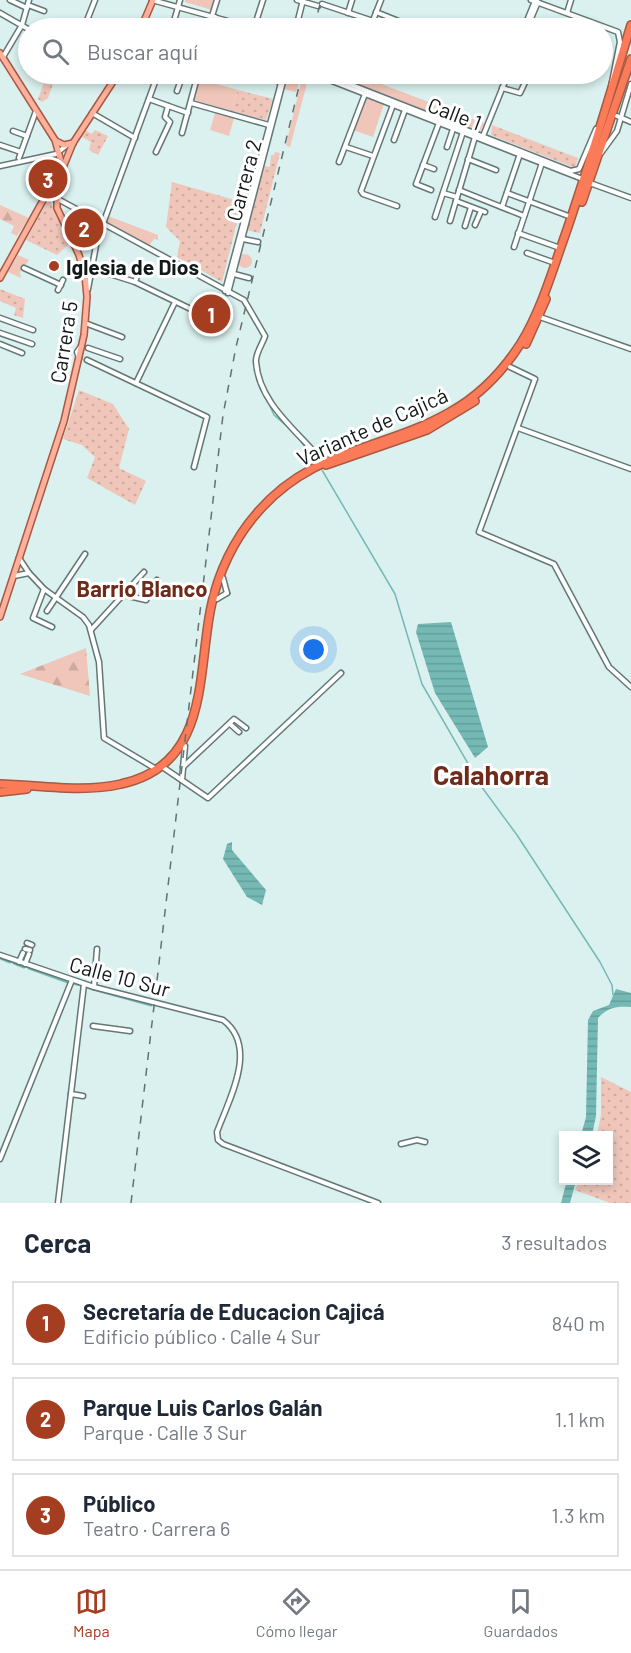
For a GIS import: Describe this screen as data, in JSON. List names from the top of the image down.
{
  "streets": {
    "highway": ["Variante de Cajicá"],
    "main road": ["Carrera 5"],
    "street": ["Calle 1", "Carrera 2", "Calle 10 Sur"]
  },
  "crossings": [
    ["Calle 1", "Variante de Cajicá"]
  ],
  "districts": ["Barrio Blanco", "Calahorra"],
  "places": ["Iglesia de Dios"],
  "page": {
    "search": "Buscar aquí",
    "pins": ["3", "2", "1"],
    "heading": ["Cerca", "3 resultados"],
    "list": [
      {
        "mark": "1",
        "name": "Secretaría de Educacion Cajicá",
        "note": "Edificio público · Calle 4 Sur",
        "value": "840 m"
      },
      {
        "mark": "2",
        "name": "Parque Luis Carlos Galán",
        "note": "Parque · Calle 3 Sur",
        "value": "1.1 km"
      },
      {
        "mark": "3",
        "name": "Público",
        "note": "Teatro · Carrera 6",
        "value": "1.3 km"
      }
    ],
    "nav": ["Mapa", "Cómo llegar", "Guardados"]
  }
}
